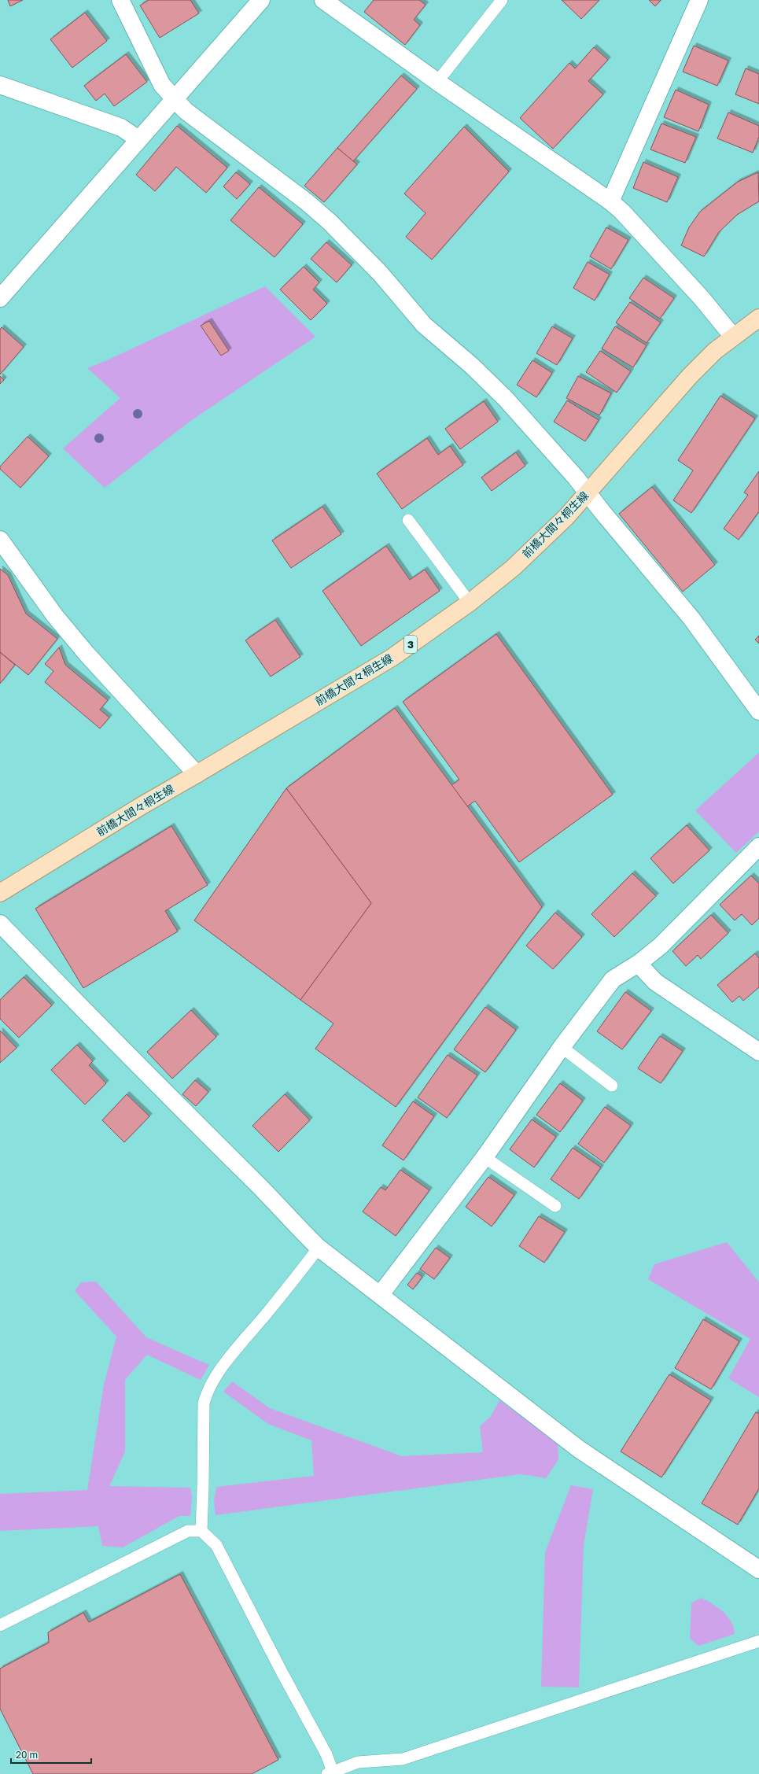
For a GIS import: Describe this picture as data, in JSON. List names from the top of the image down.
{
  "streets": {
    "main road": ["前橋大間々桐生線", "3"]
  },
  "scale_bar": "20 m"
}
